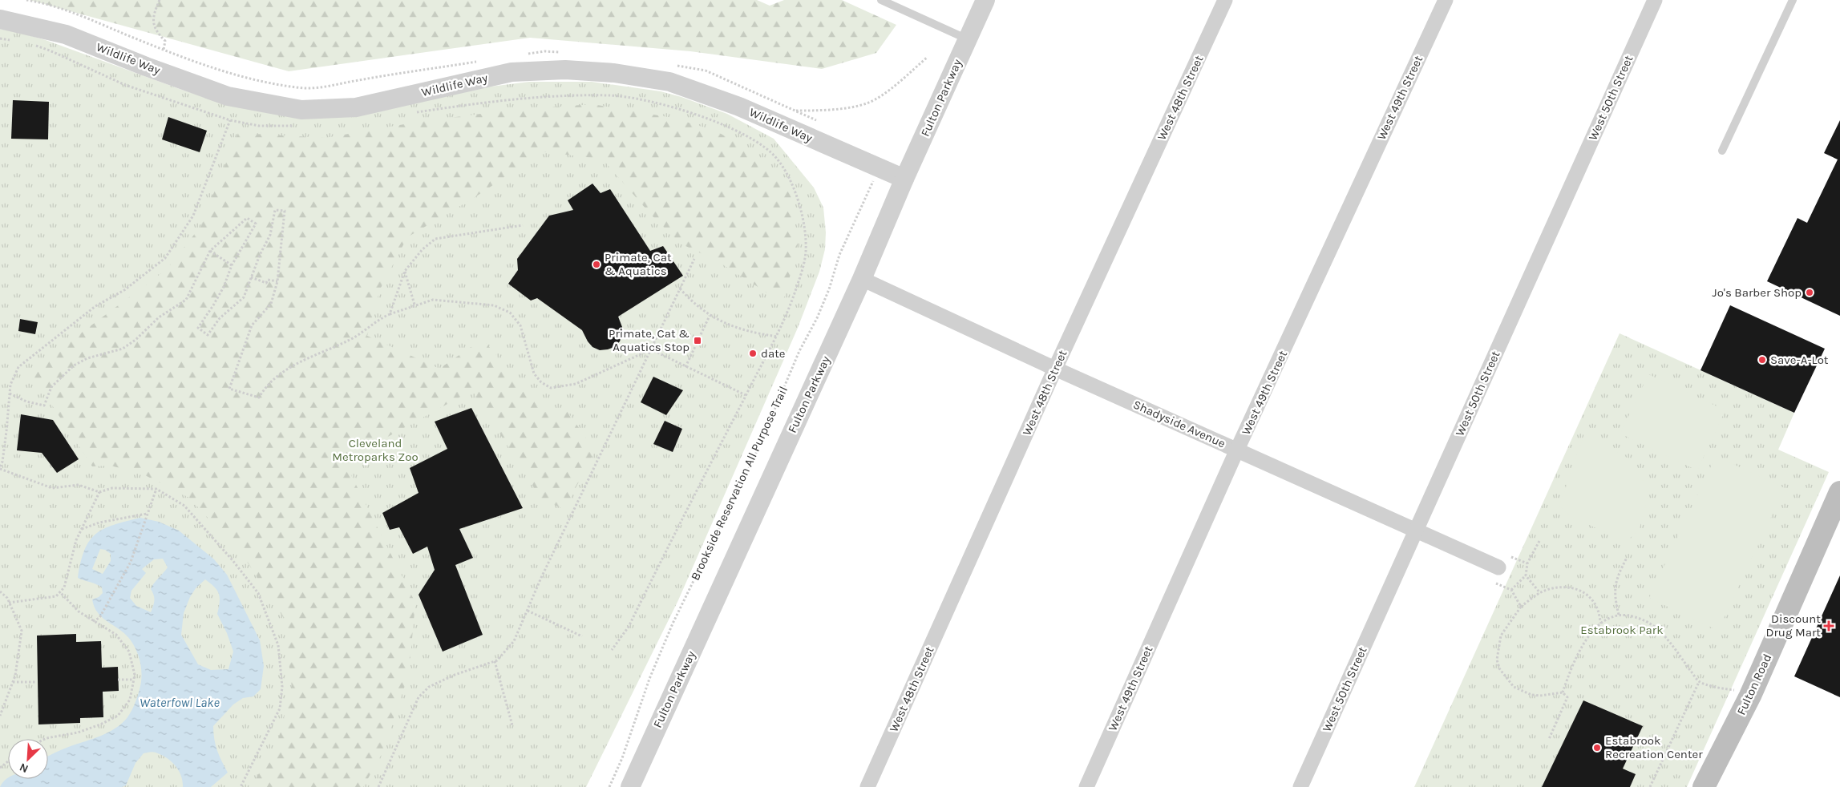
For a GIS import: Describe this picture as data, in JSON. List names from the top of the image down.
{
  "streets": {
    "main road": ["Fulton Road"],
    "street": [
      "Wildlife Way",
      "Fulton Parkway",
      "West 48th Street",
      "West 49th Street",
      "West 50th Street",
      "Shadyside Avenue"
    ],
    "path": ["Brookside Reservation All Purpose Trail"]
  },
  "crossings": [
    ["Wildlife Way", "Fulton Parkway"],
    ["Fulton Parkway", "Shadyside Avenue"],
    ["West 48th Street", "Shadyside Avenue"],
    ["West 49th Street", "Shadyside Avenue"],
    ["West 50th Street", "Shadyside Avenue"]
  ],
  "water": ["Waterfowl Lake"],
  "parks": ["Cleveland Metroparks Zoo", "Estabrook Park"],
  "places": {
    "other": [
      "Primate, Cat & Aquatics",
      "Jo's Barber Shop",
      "date",
      "Save-A-Lot",
      "Estabrook Recreation Center"
    ],
    "transit": ["Primate, Cat & Aquatics Stop"],
    "health": ["Discount Drug Mart"]
  },
  "north": "bottom left"
}
